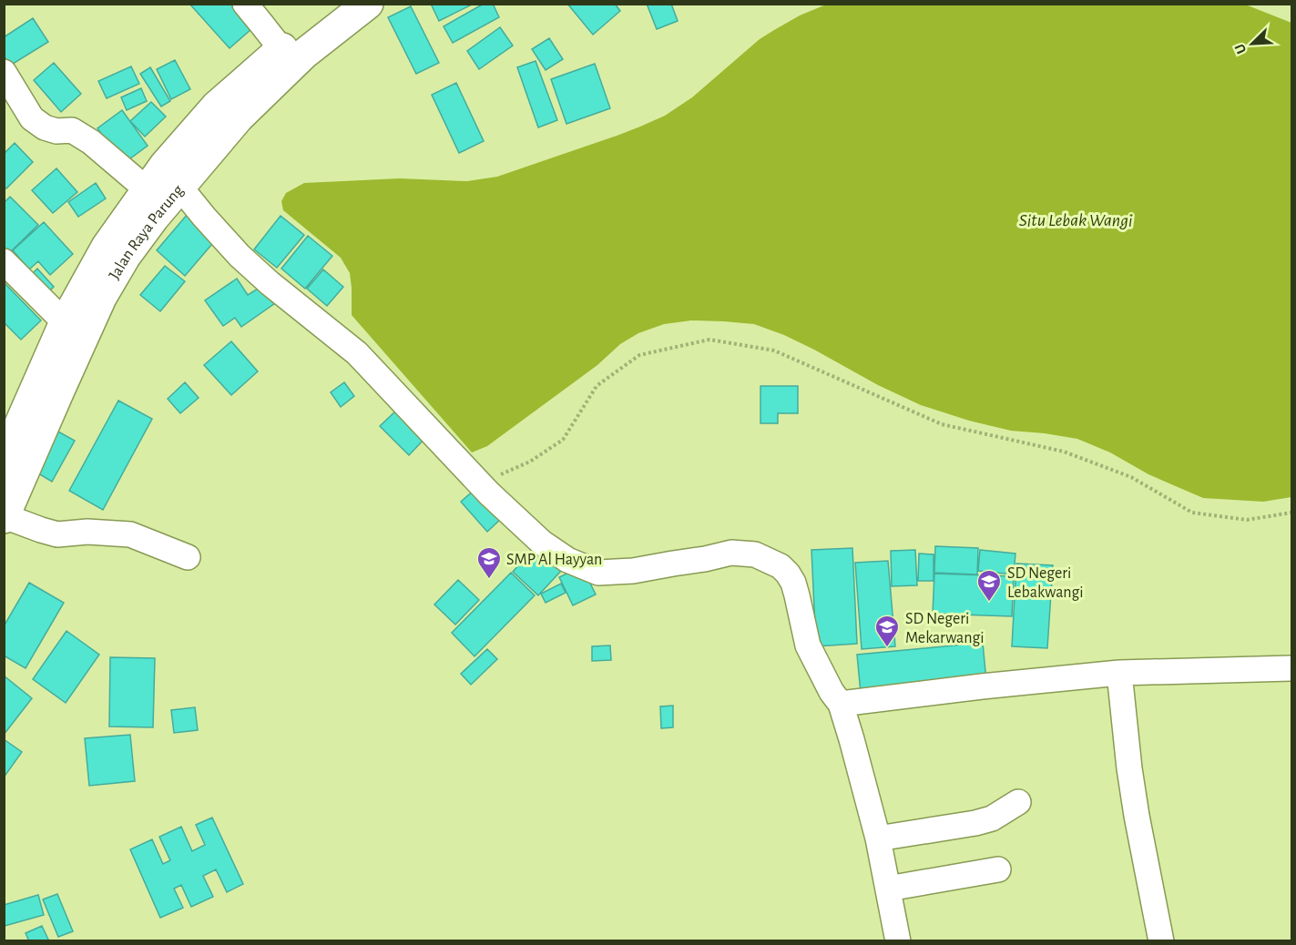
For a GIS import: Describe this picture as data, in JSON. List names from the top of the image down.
{
  "streets": {
    "highway": ["Jalan Raya Parung"]
  },
  "water": ["Situ Lebak Wangi"],
  "places": {
    "school or university": ["SMP Al Hayyan", "SD Negeri Lebakwangi", "SD Negeri Mekarwangi"]
  },
  "north": "bottom left"
}
